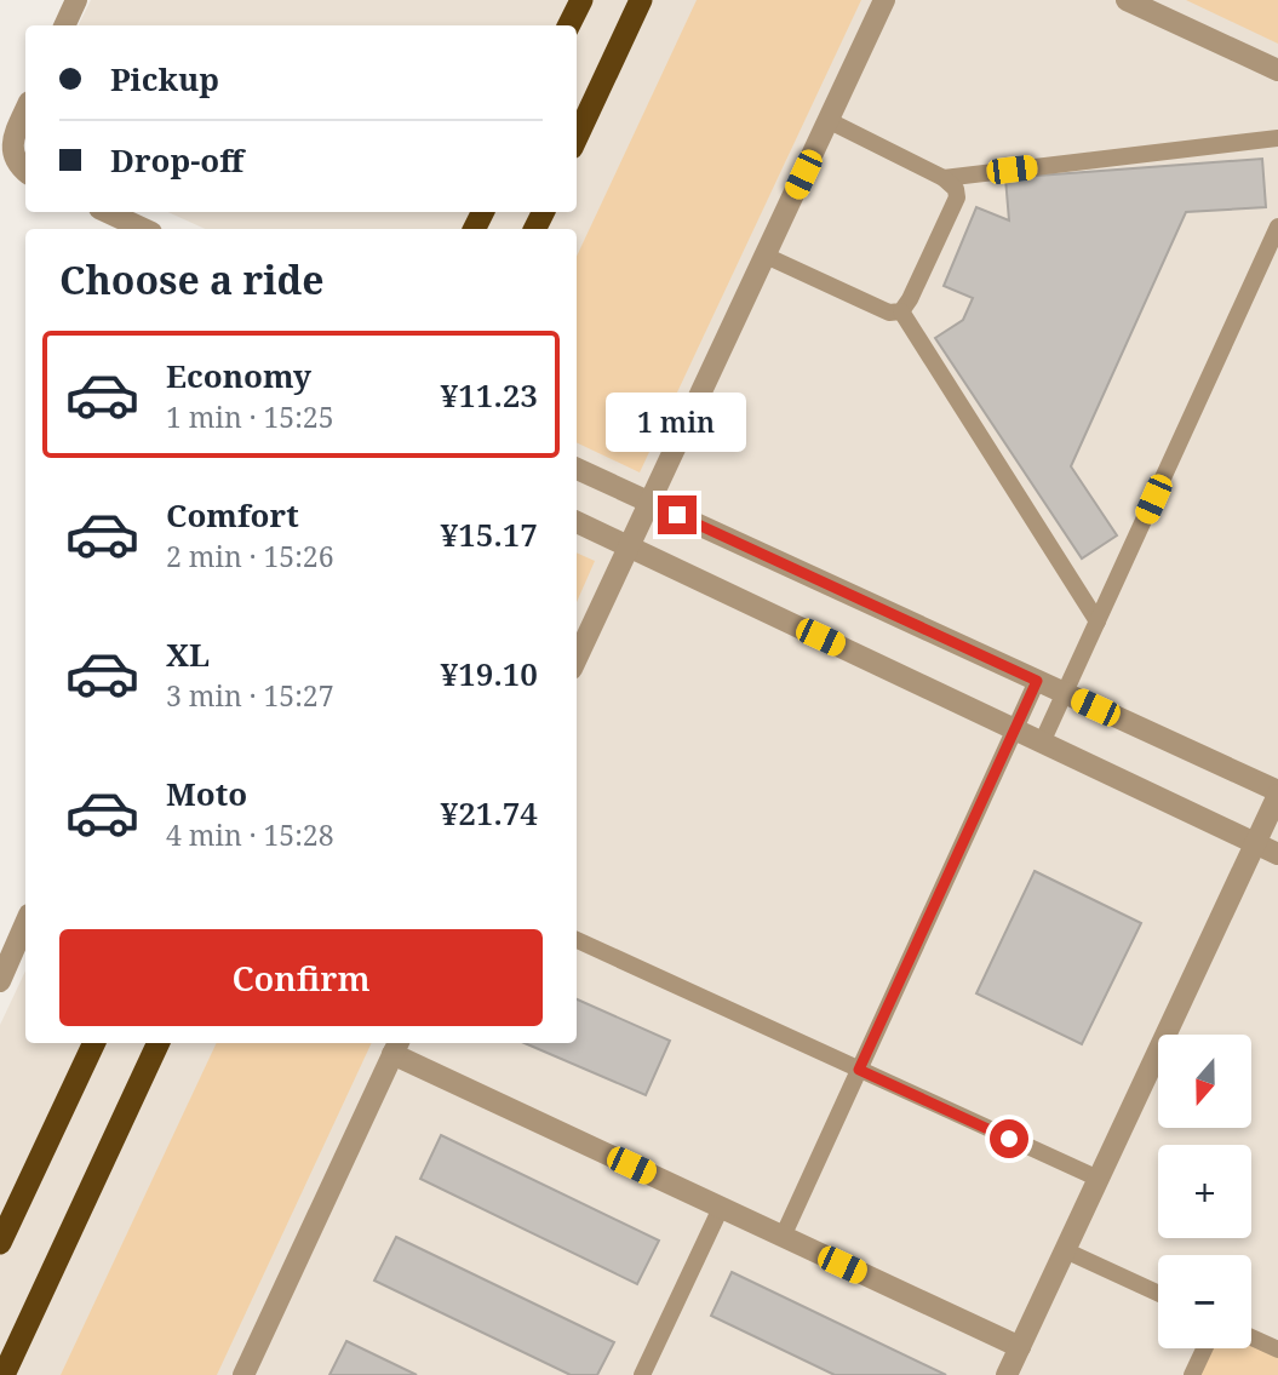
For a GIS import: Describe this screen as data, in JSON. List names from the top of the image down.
{
  "north": "bottom",
  "page": {
    "banner": ["Pickup", "Drop-off"],
    "heading": "Choose a ride",
    "list": [
      {
        "name": "Economy",
        "note": "1 min · 15:25",
        "value": "¥11.23"
      },
      {
        "name": "Comfort",
        "note": "2 min · 15:26",
        "value": "¥15.17"
      },
      {
        "name": "XL",
        "note": "3 min · 15:27",
        "value": "¥19.10"
      },
      {
        "name": "Moto",
        "note": "4 min · 15:28",
        "value": "¥21.74"
      }
    ],
    "bubble": "1 min",
    "buttons": "Confirm",
    "map_buttons": ["+", "−"]
  }
}
